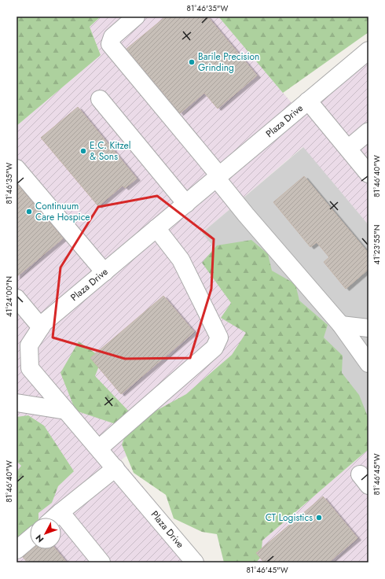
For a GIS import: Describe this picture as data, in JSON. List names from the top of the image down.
{
  "streets": {
    "street": ["Plaza Drive"]
  },
  "places": [
    "Barile Precision Grinding",
    "E.C. Kitzel & Sons",
    "Continuum Care Hospice",
    "CT Logistics"
  ],
  "north": "bottom left",
  "coordinates": [
    "81°46'35\"W",
    "81°46'40\"W",
    "41°23'55\"N",
    "41°24'00\"N",
    "81°46'45\"W"
  ]
}
